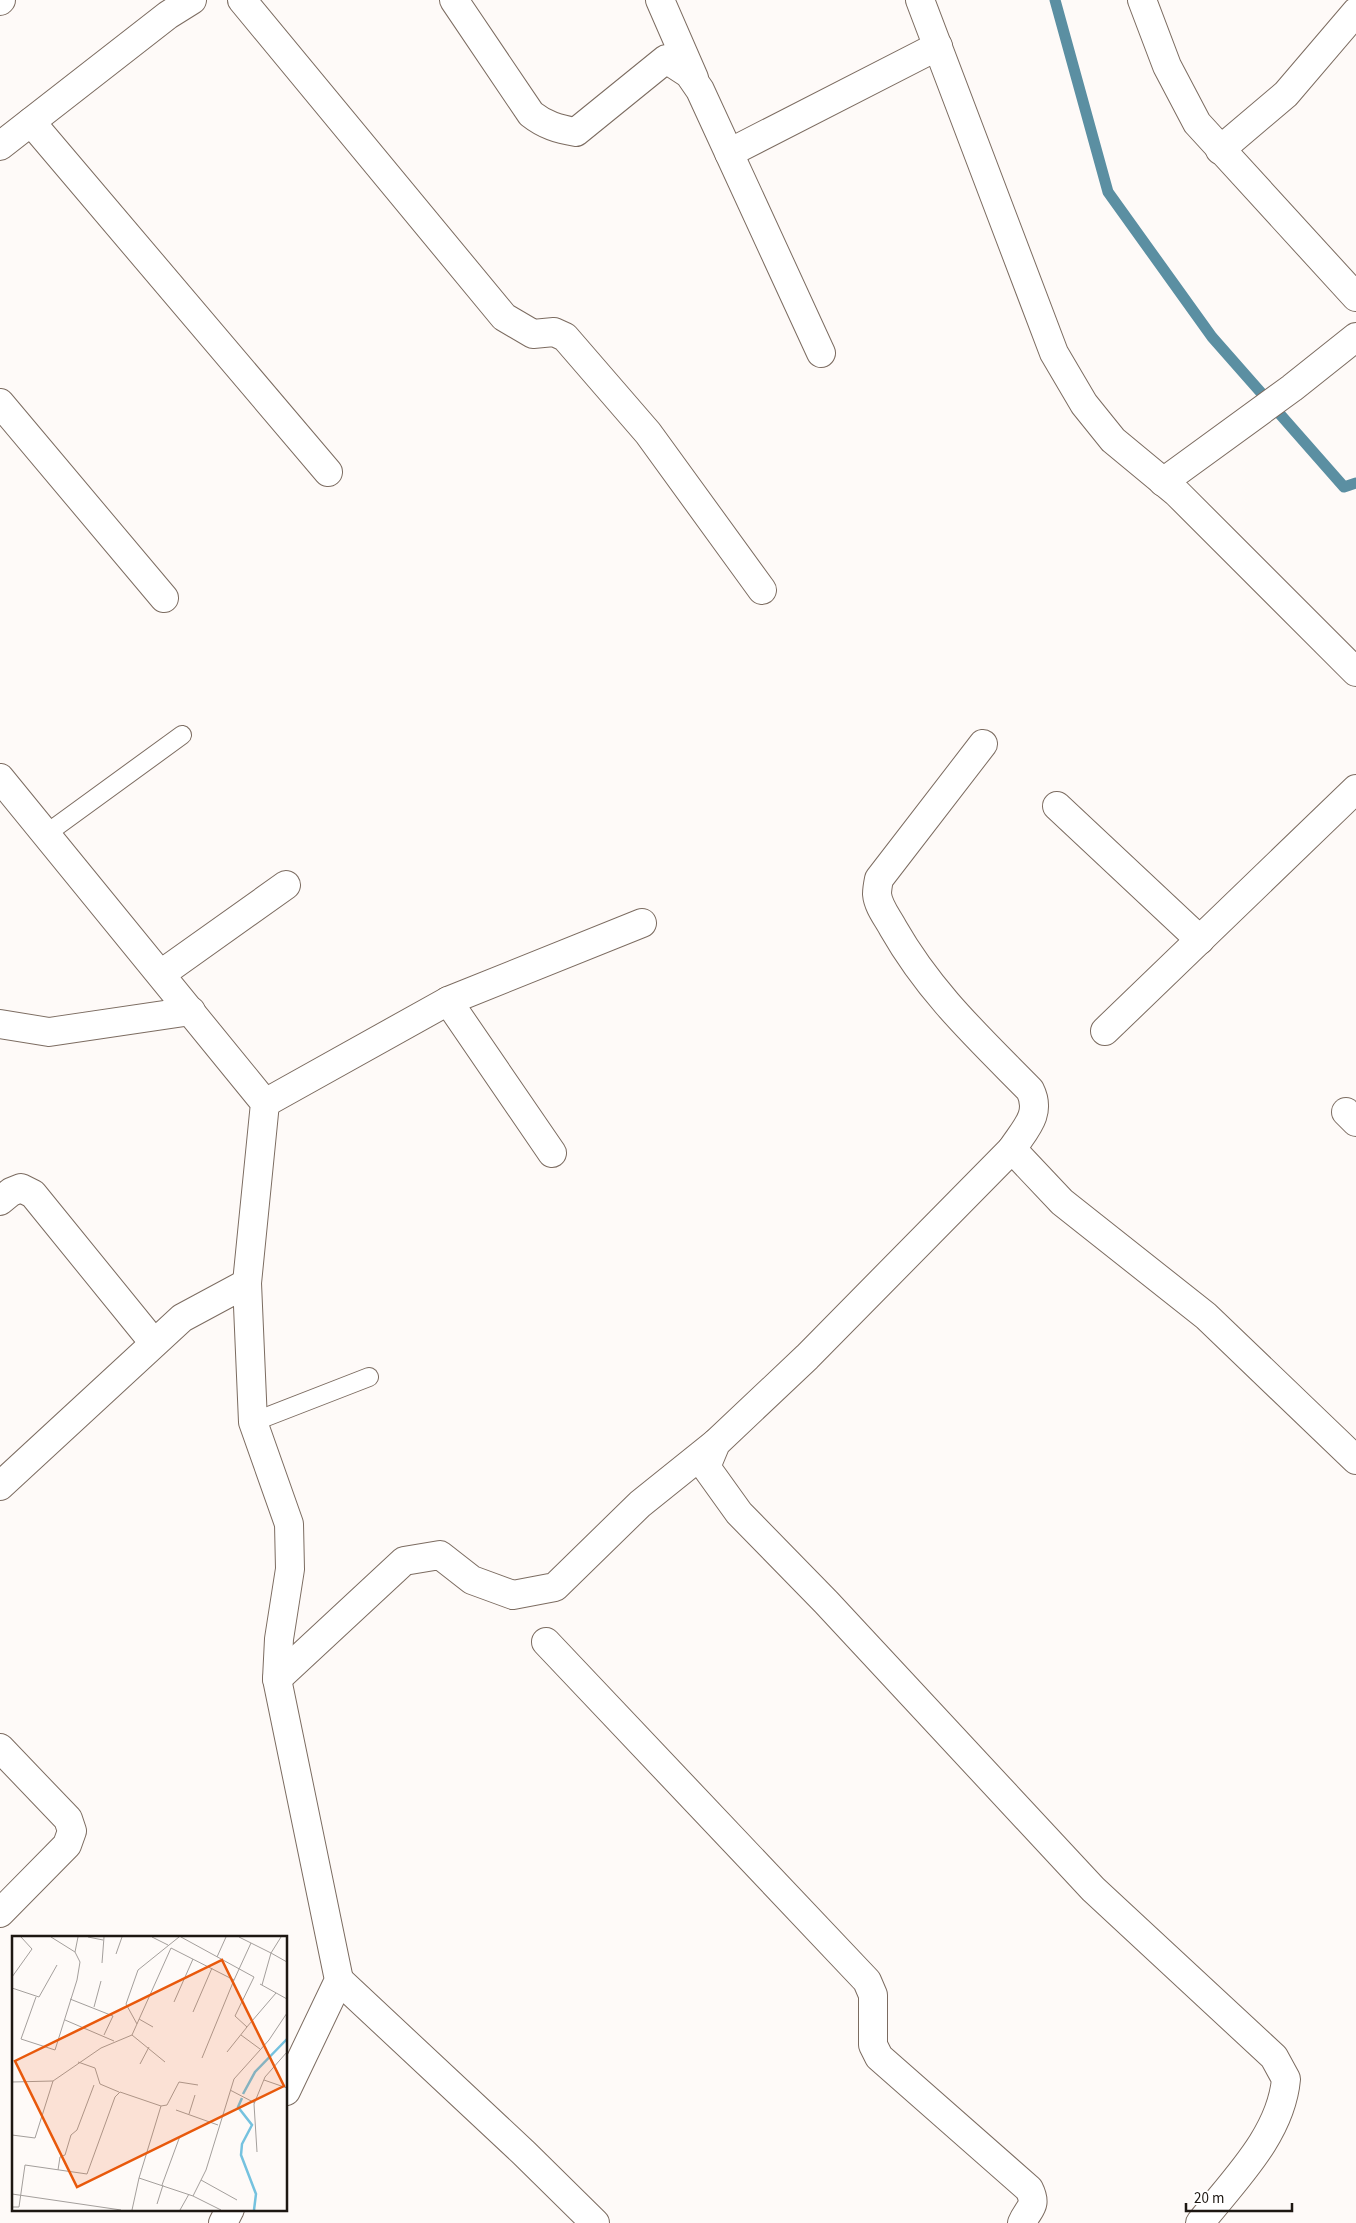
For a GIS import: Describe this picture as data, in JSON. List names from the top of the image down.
{
  "scale_bar": "20 m"
}
